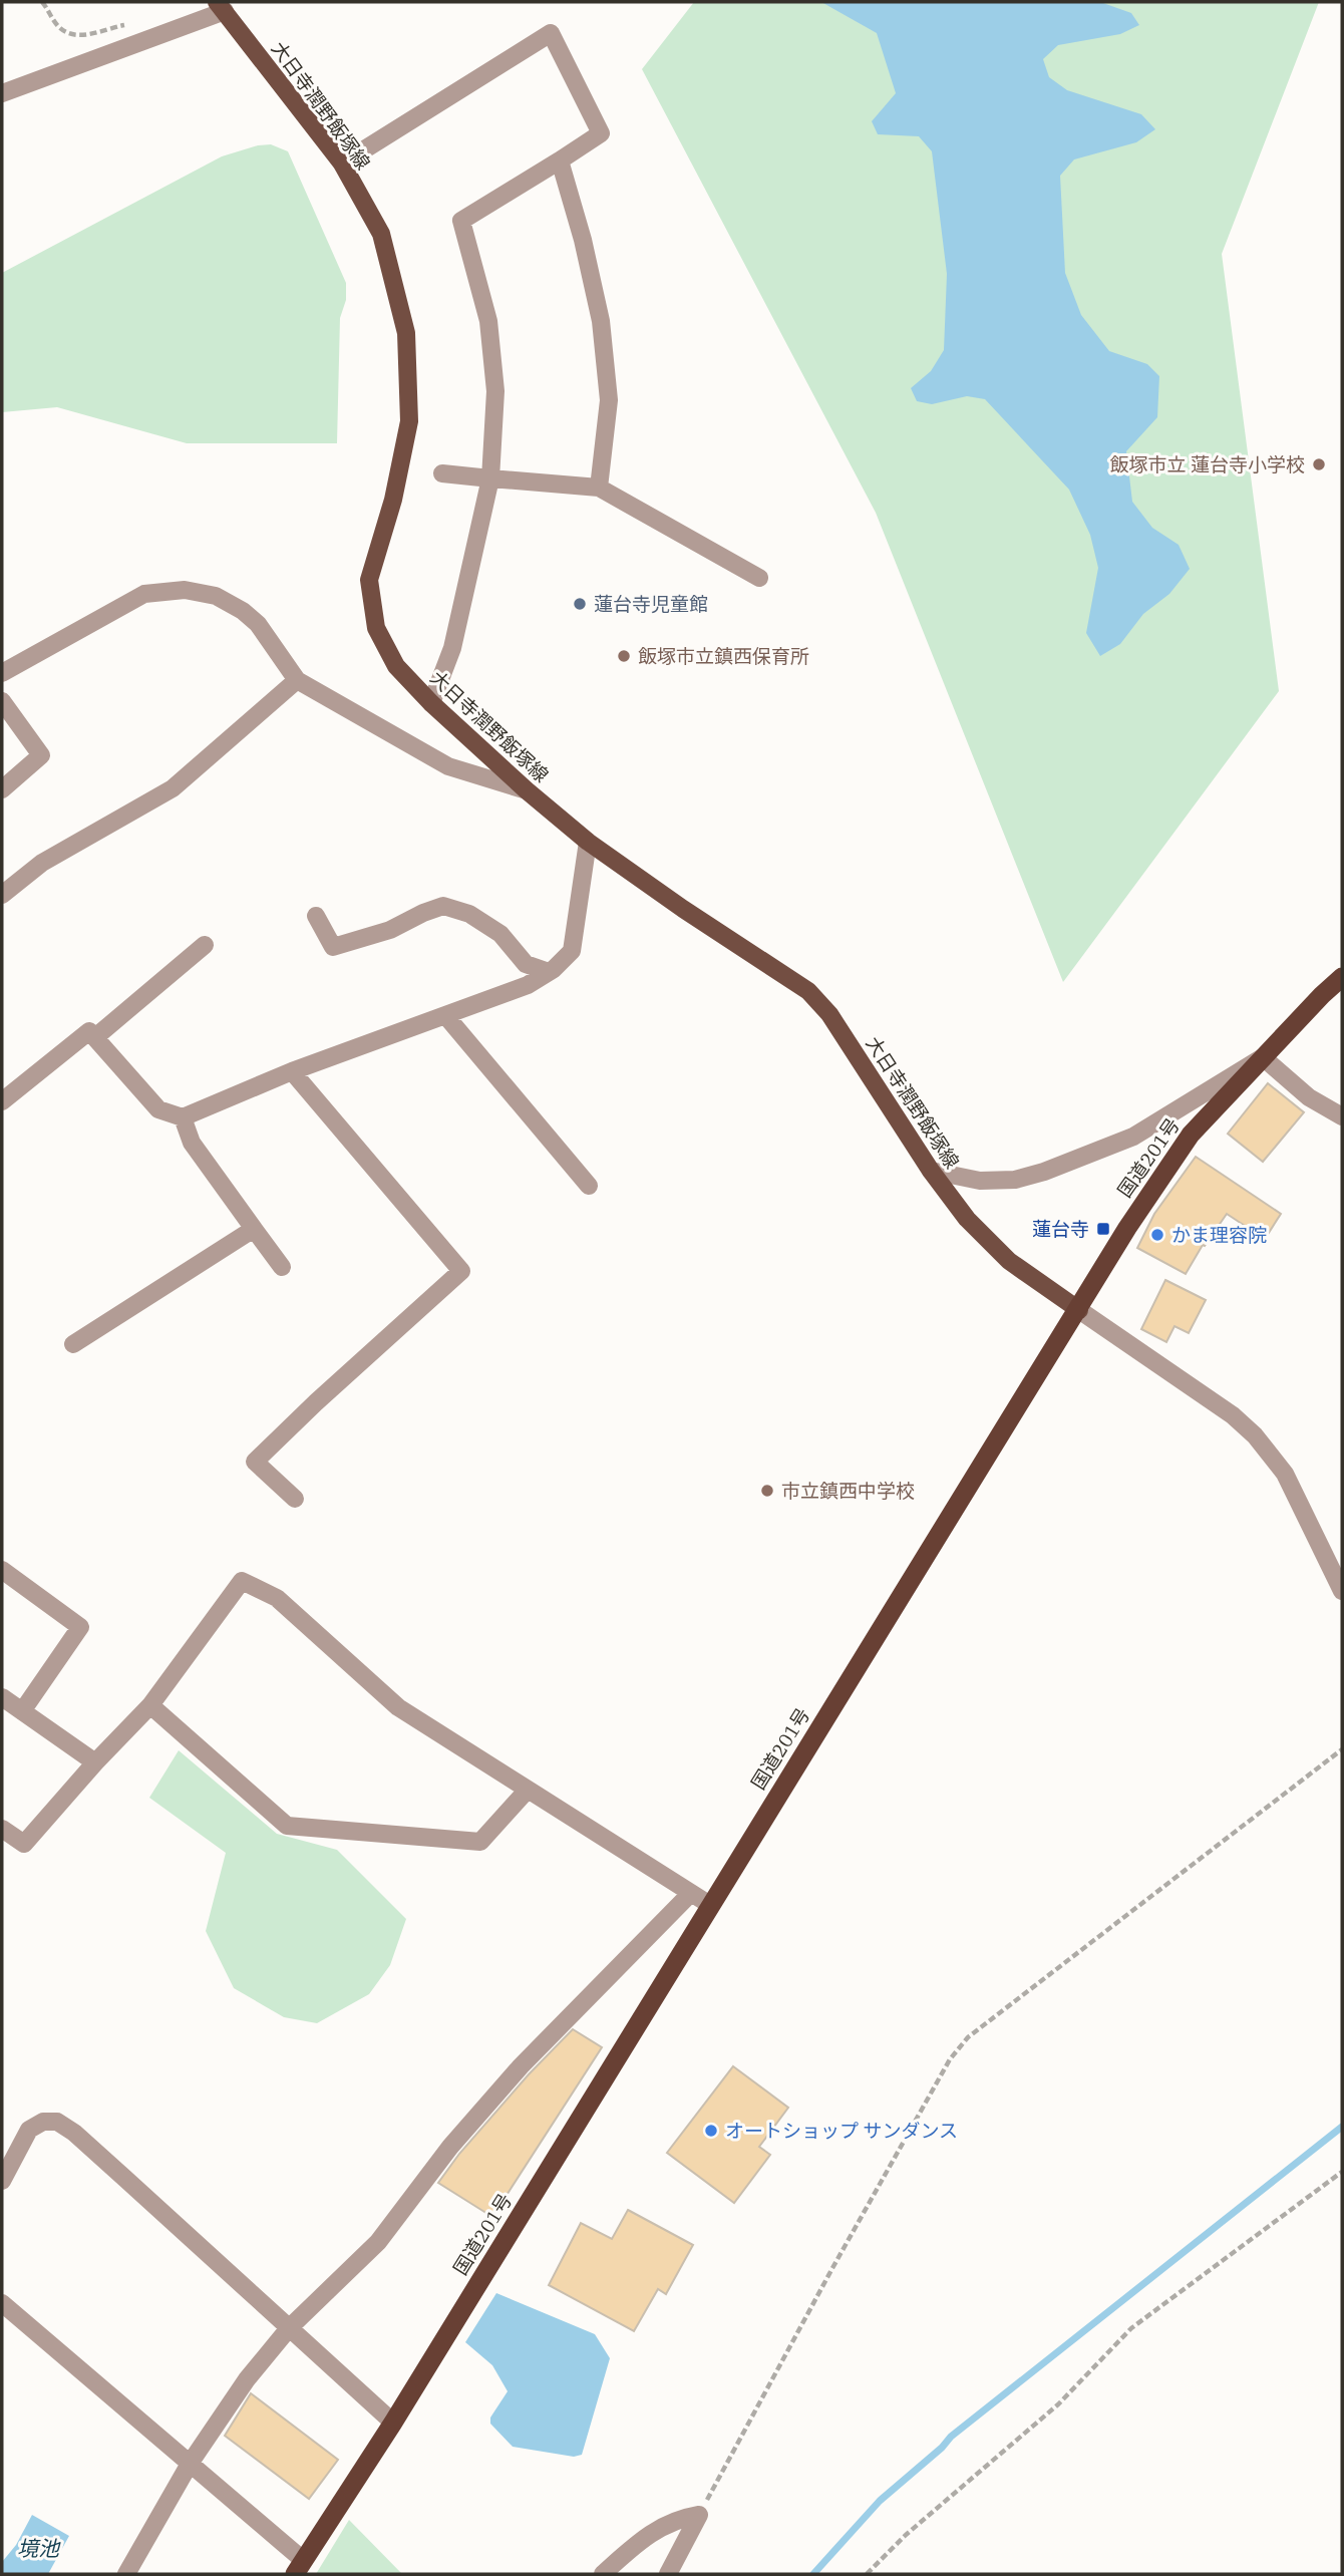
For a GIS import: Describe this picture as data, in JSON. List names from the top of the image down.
{
  "streets": {
    "highway": ["国道201号"],
    "main road": ["大日寺潤野飯塚線"]
  },
  "crossings": [
    ["大日寺潤野飯塚線", "国道201号"]
  ],
  "water": ["境池"],
  "places": {
    "other": [
      "飯塚市立 蓮台寺小学校",
      "蓮台寺児童館",
      "飯塚市立鎮西保育所",
      "かま理容院",
      "市立鎮西中学校",
      "オートショップ サンダンス"
    ],
    "transit": ["蓮台寺"]
  }
}
